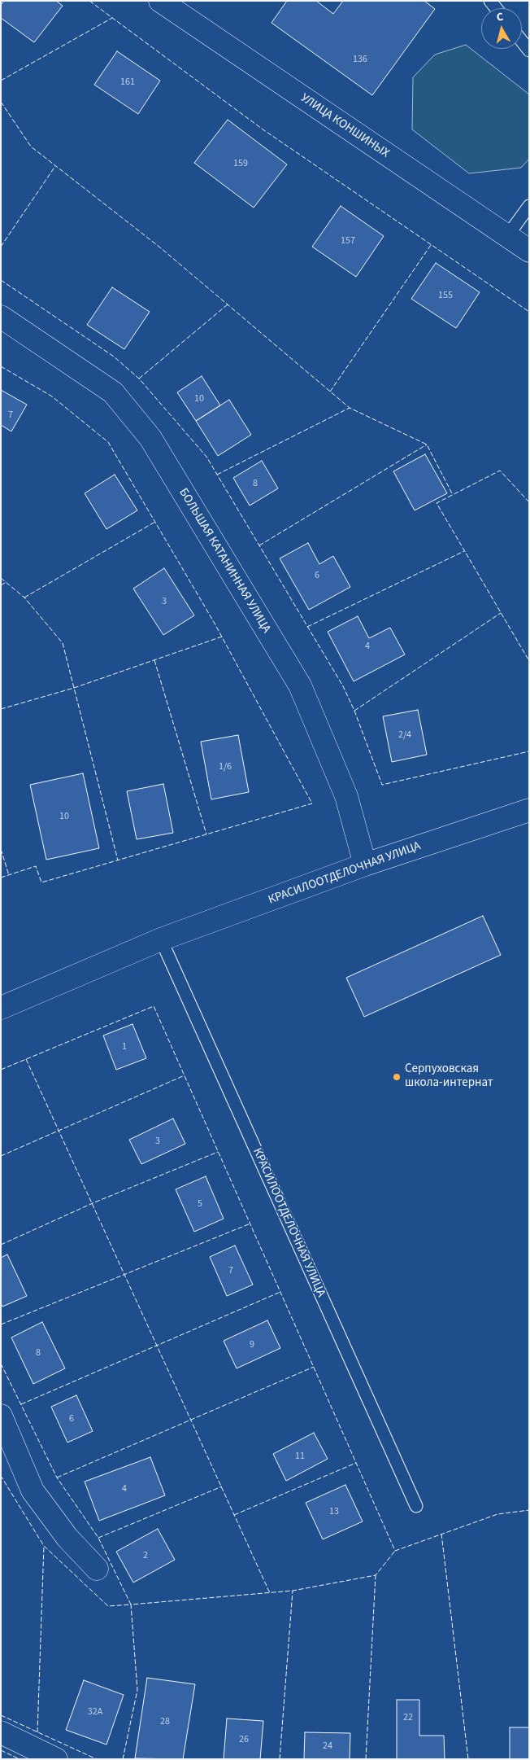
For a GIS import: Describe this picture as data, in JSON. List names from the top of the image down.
{
  "streets": {
    "street": ["УЛИЦА КОНШИНЫХ", "БОЛЬШАЯ КАТАНИННАЯ УЛИЦА", "КРАСИЛООТДЕЛОЧНАЯ УЛИЦА"]
  },
  "crossings": [
    ["БОЛЬШАЯ КАТАНИННАЯ УЛИЦА", "КРАСИЛООТДЕЛОЧНАЯ УЛИЦА"]
  ],
  "places": ["Серпуховская школа-интернат"],
  "house_numbers": [
    "136",
    "161",
    "159",
    "157",
    "155",
    "10",
    "7",
    "8",
    "6",
    "3",
    "4",
    "2/4",
    "1/6",
    "10",
    "1",
    "3",
    "5",
    "7",
    "9",
    "8",
    "6",
    "11",
    "4",
    "13",
    "2",
    "32А",
    "22",
    "28",
    "26",
    "24"
  ],
  "north": "top"
}
